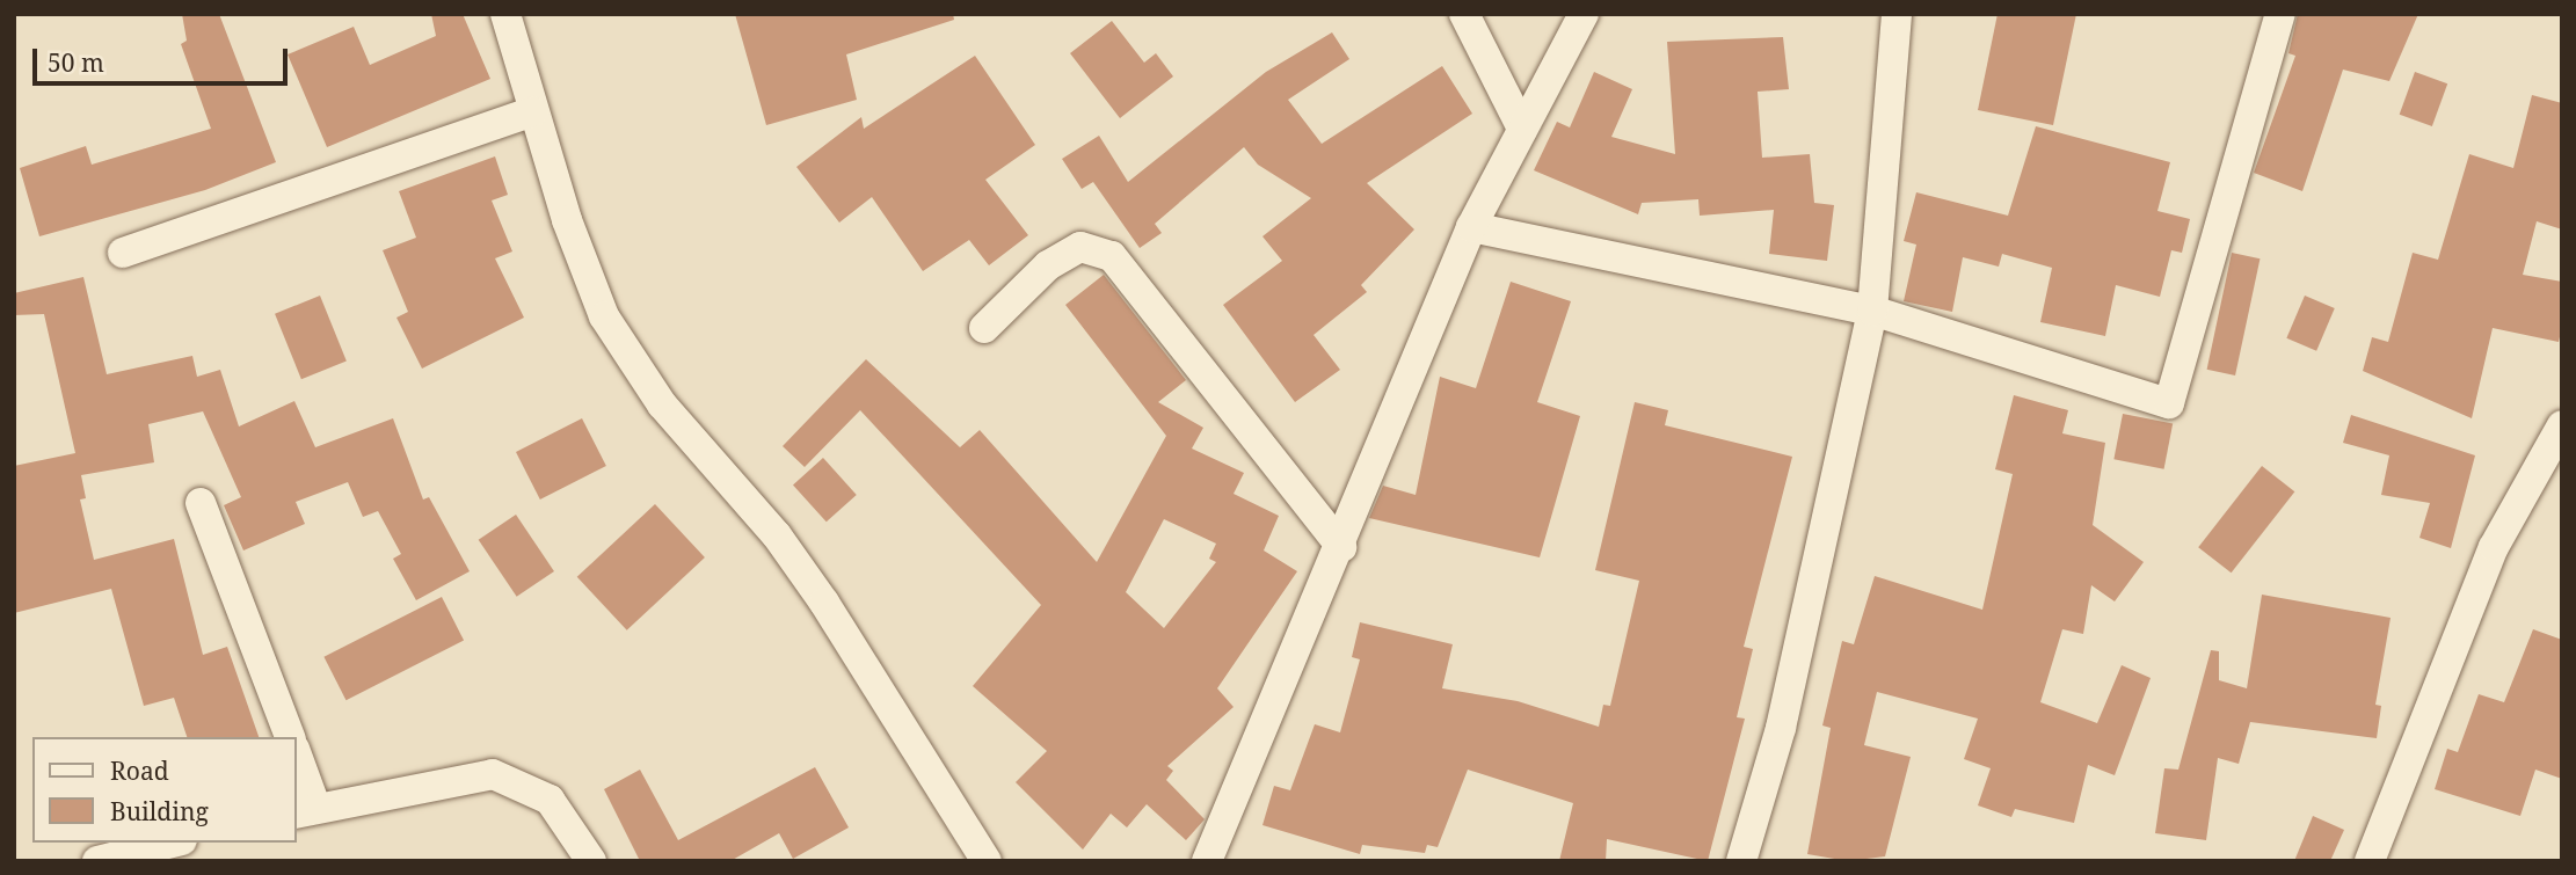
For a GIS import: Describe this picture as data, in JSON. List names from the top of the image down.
{
  "legend": ["Road", "Building"],
  "scale_bar": "50 m"
}
